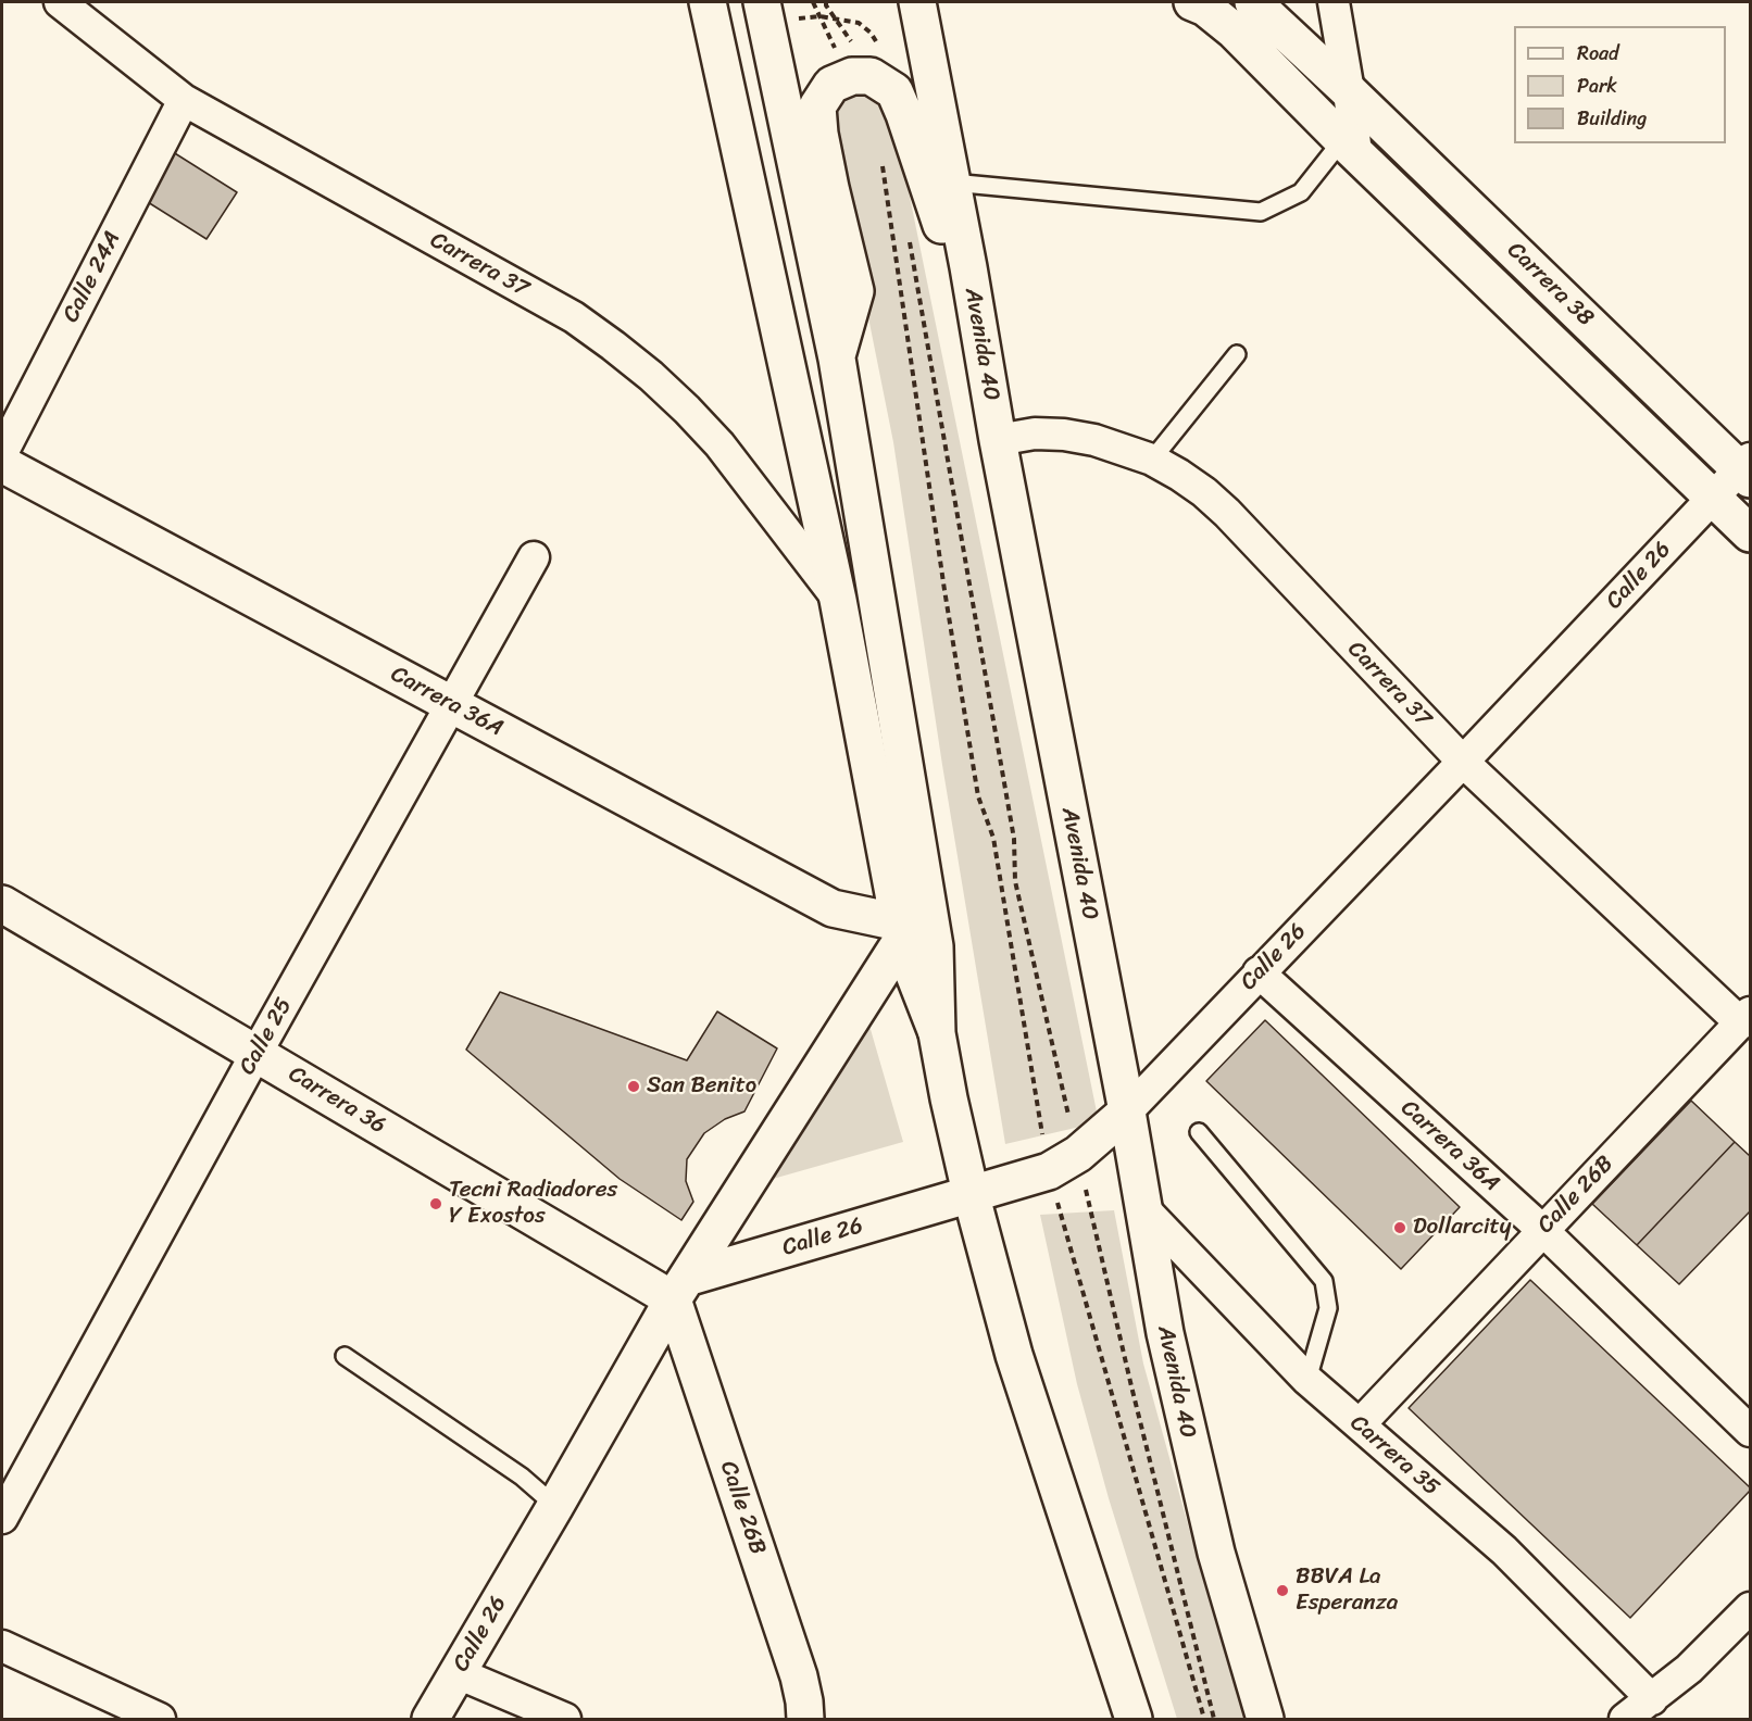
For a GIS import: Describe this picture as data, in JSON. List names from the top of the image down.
{
  "streets": {
    "main road": [
      "Carrera 38",
      "Avenida 40",
      "Calle 26",
      "Carrera 36A",
      "Carrera 36",
      "Calle 26B"
    ],
    "street": [
      "Carrera 37",
      "Calle 24A",
      "Calle 25",
      "Carrera 35"
    ]
  },
  "crossings": [
    ["Carrera 37", "Calle 24A"],
    ["Carrera 37", "Avenida 40"],
    ["Carrera 37", "Calle 26"],
    ["Carrera 37", "Calle 26B"],
    ["Carrera 38", "Calle 26"],
    ["Avenida 40", "Calle 26"],
    ["Avenida 40", "Carrera 35"],
    ["Calle 26", "Carrera 36A"],
    ["Calle 26", "Carrera 36"],
    ["Calle 26", "Calle 26B"],
    ["Carrera 36A", "Calle 25"],
    ["Carrera 36A", "Calle 26B"],
    ["Calle 25", "Carrera 36"],
    ["Carrera 36", "Calle 26B"],
    ["Calle 26B", "Carrera 35"]
  ],
  "places": [
    "San Benito",
    "Tecni Radiadores Y Exostos",
    "Dollarcity",
    "BBVA La Esperanza"
  ],
  "legend": ["Road", "Park", "Building"]
}
